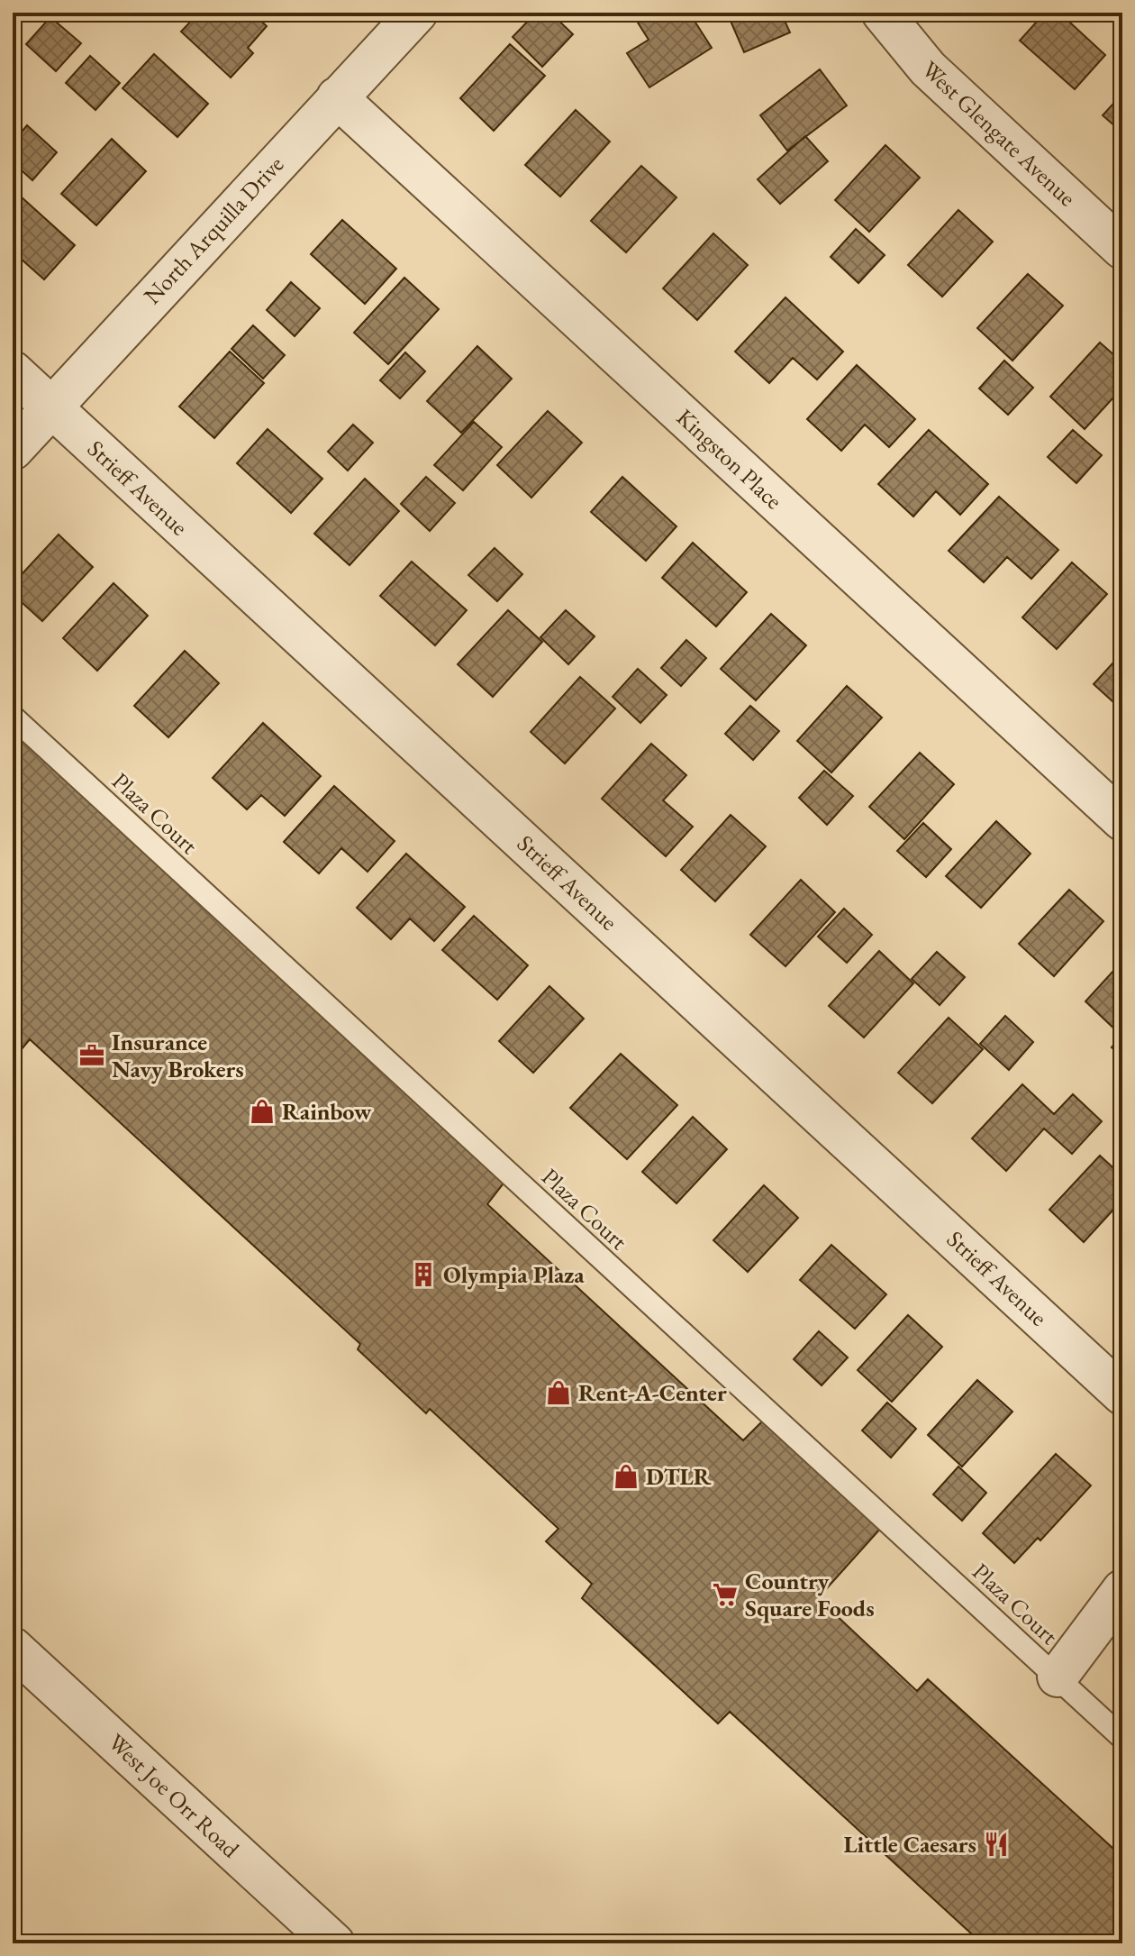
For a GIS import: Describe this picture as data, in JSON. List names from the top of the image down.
{
  "streets": {
    "street": [
      "West Glengate Avenue",
      "North Arquilla Drive",
      "Kingston Place",
      "Strieff Avenue",
      "West Joe Orr Road"
    ],
    "lane": ["Plaza Court"]
  },
  "crossings": [
    ["North Arquilla Drive", "Kingston Place"],
    ["North Arquilla Drive", "Strieff Avenue"]
  ],
  "places": {
    "office": ["Insurance Navy Brokers"],
    "shop": ["Rainbow", "Rent-A-Center", "DTLR"],
    "building": ["Olympia Plaza"],
    "supermarket": ["Country Square Foods"],
    "restaurant": ["Little Caesars"]
  }
}
